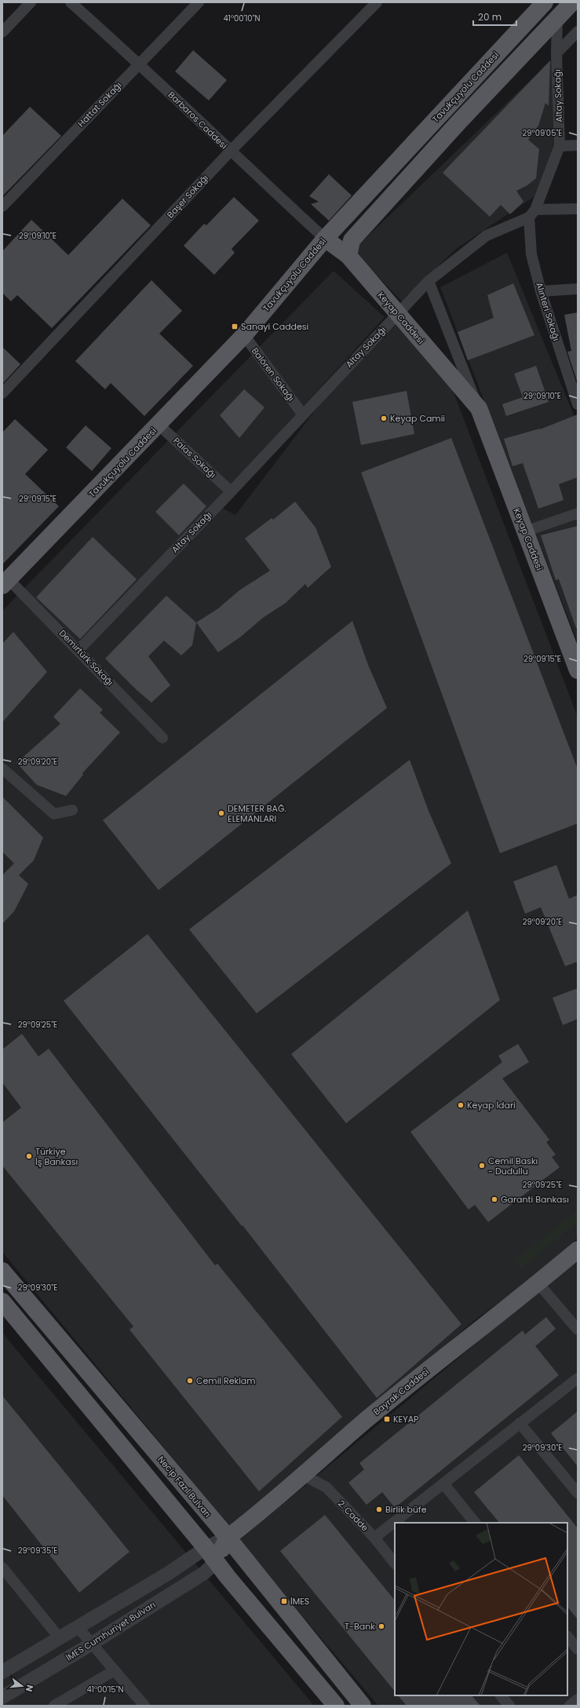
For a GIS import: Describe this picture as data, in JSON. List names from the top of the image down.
{
  "streets": {
    "main road": [
      "Tavukçuyolu Caddesi",
      "Keyap Caddesi",
      "Bayrak Caddesi",
      "Necip Fazıl Bulvarı"
    ],
    "street": [
      "Altay Sokağı",
      "Hattat Sokağı",
      "Barbaros Caddesi",
      "Başer Sokağı",
      "Alınteri Sokağı",
      "Balören Sokağı",
      "Palas Sokağı",
      "Demirtürk Sokağı",
      "2. Cadde",
      "İMES Cumhuriyet Bulvarı"
    ]
  },
  "crossings": [
    ["Tavukçuyolu Caddesi", "Barbaros Caddesi"],
    ["Tavukçuyolu Caddesi", "Keyap Caddesi"],
    ["Tavukçuyolu Caddesi", "Balören Sokağı"],
    ["Tavukçuyolu Caddesi", "Palas Sokağı"],
    ["Tavukçuyolu Caddesi", "Demirtürk Sokağı"],
    ["Altay Sokağı", "Alınteri Sokağı"],
    ["Altay Sokağı", "Keyap Caddesi"],
    ["Altay Sokağı", "Balören Sokağı"],
    ["Altay Sokağı", "Palas Sokağı"],
    ["Altay Sokağı", "Demirtürk Sokağı"],
    ["Hattat Sokağı", "Barbaros Caddesi"],
    ["Barbaros Caddesi", "Başer Sokağı"],
    ["Barbaros Caddesi", "Keyap Caddesi"],
    ["Bayrak Caddesi", "Necip Fazıl Bulvarı"],
    ["Bayrak Caddesi", "2. Cadde"]
  ],
  "places": {
    "transit": ["Sanayi Caddesi", "KEYAP", "İMES"],
    "other": [
      "Keyap Camii",
      "DEMETER BAĞ. ELEMANLARI",
      "Keyap İdari",
      "Türkiye İş Bankası",
      "Cemil Baskı - Dudullu",
      "Garanti Bankası",
      "Cemil Reklam",
      "Birlik büfe",
      "T-Bank"
    ]
  },
  "scale_bar": "20 m",
  "north": "right",
  "coordinates": [
    "41°00'10\"N",
    "29°09'05\"E",
    "29°09'10\"E",
    "29°09'15\"E",
    "29°09'20\"E",
    "29°09'25\"E",
    "29°09'30\"E",
    "29°09'35\"E",
    "41°00'15\"N"
  ]
}
